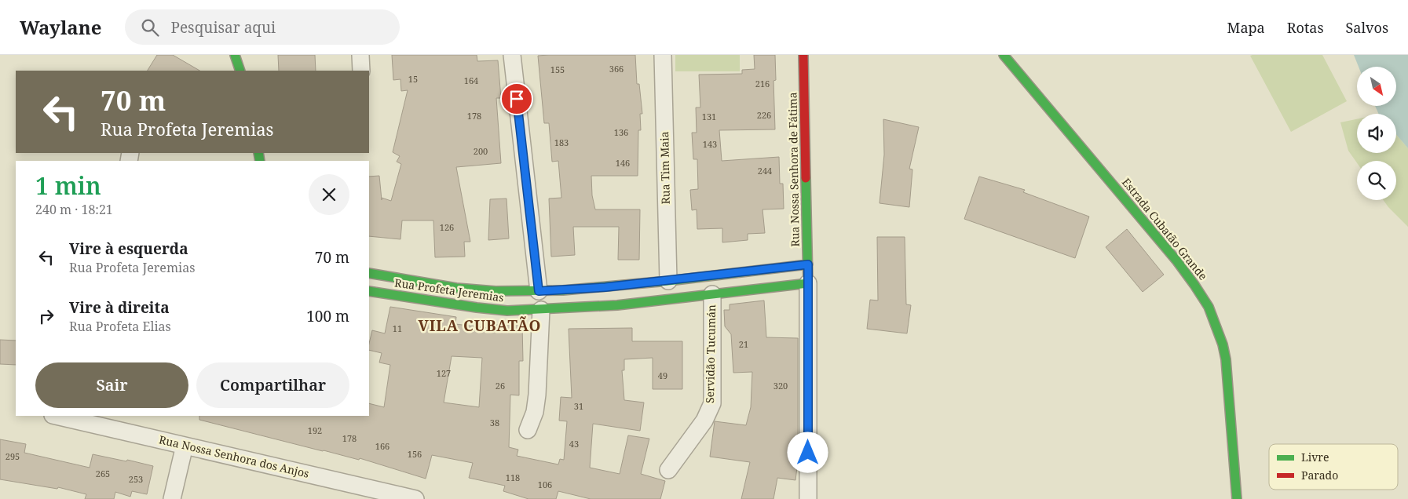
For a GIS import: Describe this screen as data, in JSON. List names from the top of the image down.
{
  "streets": {
    "street": [
      "Rua Tim Maia",
      "Rua Nossa Senhora de Fátima",
      "Estrada Cubatão Grande",
      "Rua Profeta Jeremias",
      "Servidão Tucumán",
      "Rua Nossa Senhora dos Anjos"
    ]
  },
  "crossings": [
    ["Rua Tim Maia", "Rua Profeta Jeremias"],
    ["Rua Nossa Senhora de Fátima", "Rua Profeta Jeremias"],
    ["Rua Profeta Jeremias", "Servidão Tucumán"]
  ],
  "districts": ["VILA CUBATÃO"],
  "house_numbers": [
    "366",
    "155",
    "15",
    "164",
    "216",
    "226",
    "178",
    "131",
    "136",
    "183",
    "143",
    "200",
    "146",
    "244",
    "126",
    "11",
    "21",
    "127",
    "49",
    "26",
    "320",
    "31",
    "38",
    "192",
    "178",
    "43",
    "166",
    "156",
    "295",
    "265",
    "118",
    "253",
    "106"
  ],
  "legend": ["Livre", "Parado"],
  "north": "bottom right",
  "page": {
    "header": "Waylane",
    "search": "Pesquisar aqui",
    "nav": ["Mapa", "Rotas", "Salvos"],
    "turn": ["70 m", "Rua Profeta Jeremias"],
    "heading": ["1 min", "240 m · 18:21"],
    "list": [
      {
        "name": "Vire à esquerda",
        "note": "Rua Profeta Jeremias",
        "value": "70 m"
      },
      {
        "name": "Vire à direita",
        "note": "Rua Profeta Elias",
        "value": "100 m"
      }
    ],
    "buttons": ["Sair", "Compartilhar"]
  }
}
